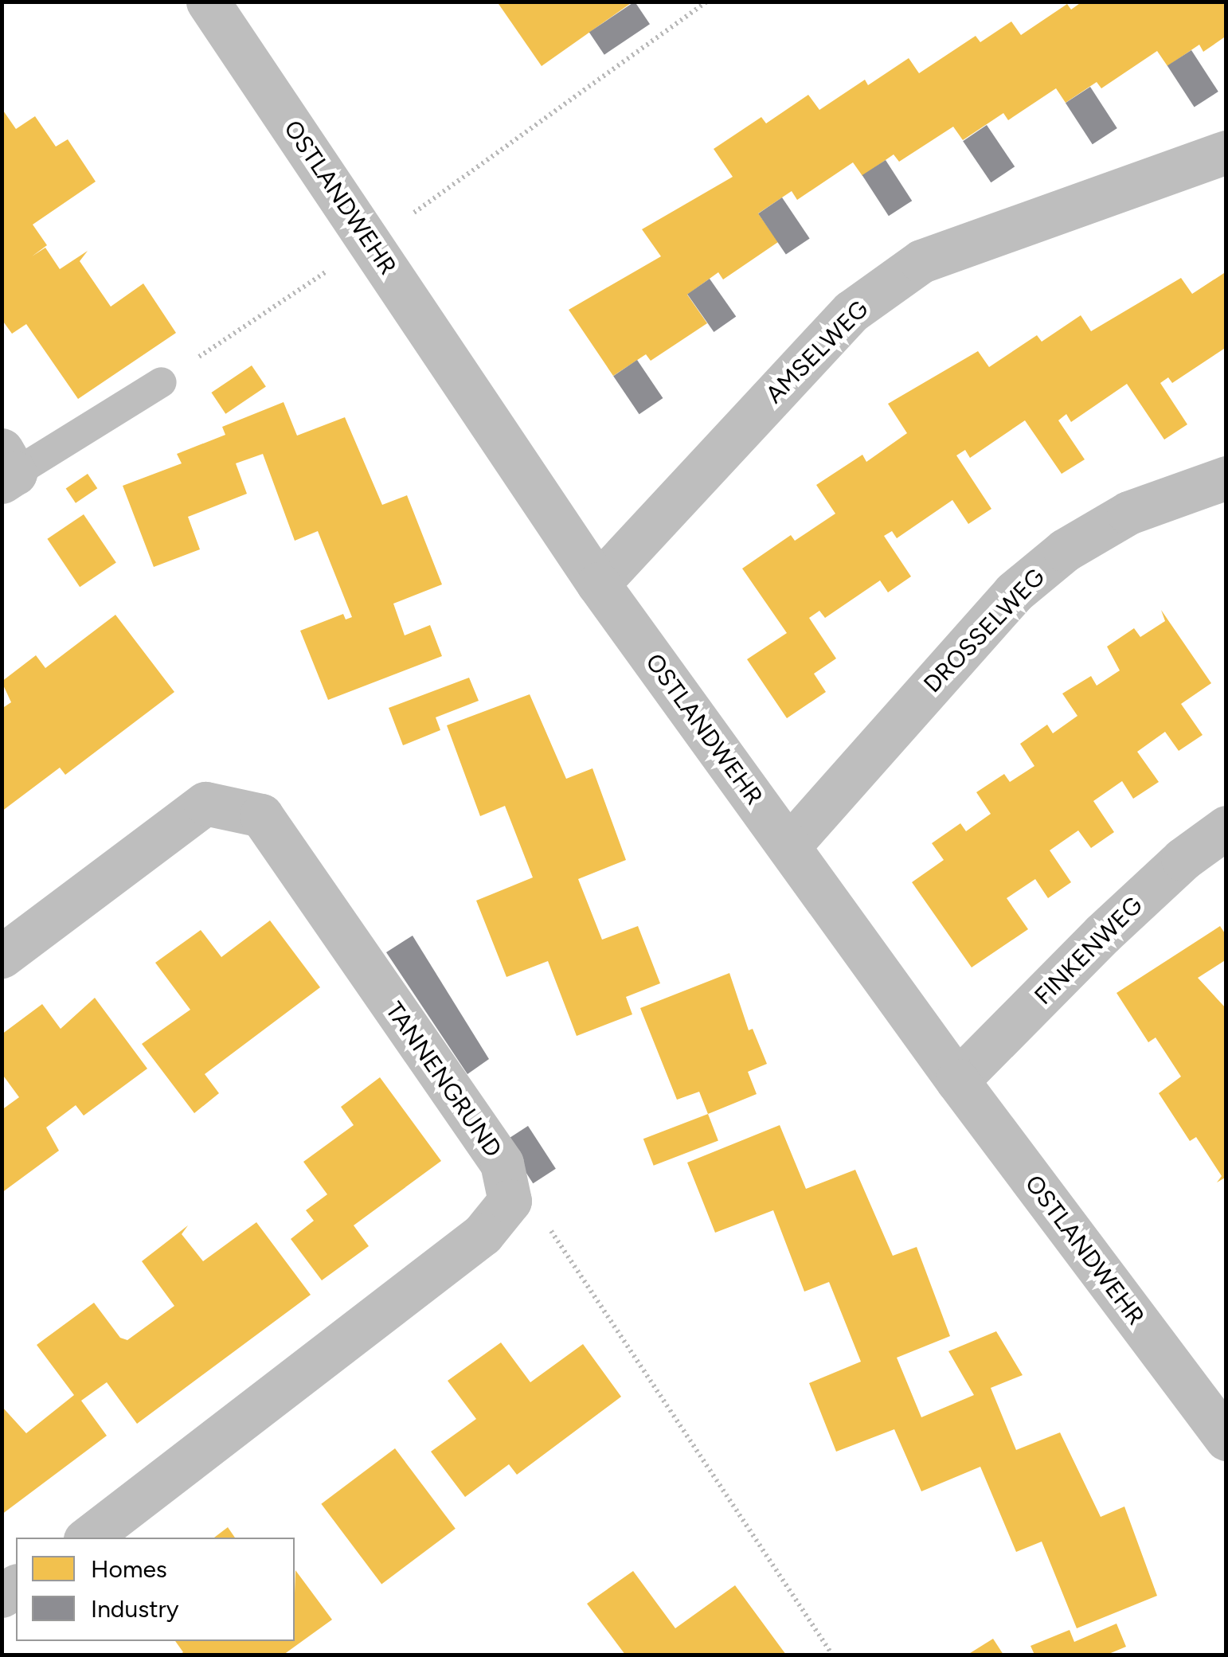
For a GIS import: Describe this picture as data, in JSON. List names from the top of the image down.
{
  "streets": {
    "street": [
      "OSTLANDWEHR",
      "AMSELWEG",
      "DROSSELWEG",
      "FINKENWEG",
      "TANNENGRUND"
    ]
  },
  "crossings": [
    ["OSTLANDWEHR", "AMSELWEG"],
    ["OSTLANDWEHR", "DROSSELWEG"],
    ["OSTLANDWEHR", "FINKENWEG"]
  ],
  "legend": ["Homes", "Industry"]
}
